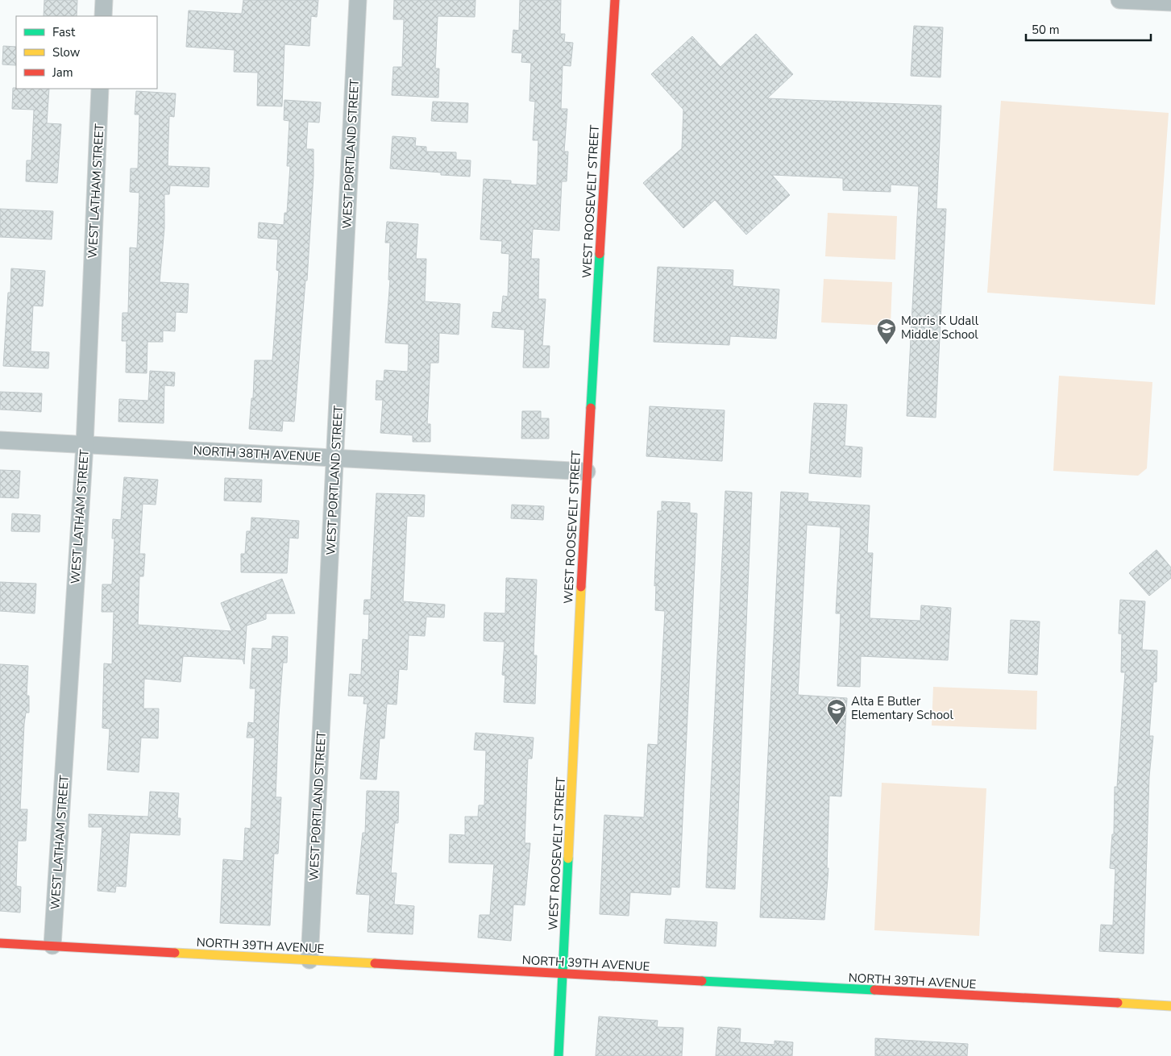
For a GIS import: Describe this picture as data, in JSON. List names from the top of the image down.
{
  "streets": {
    "street": [
      "WEST PORTLAND STREET",
      "WEST LATHAM STREET",
      "WEST ROOSEVELT STREET",
      "NORTH 38TH AVENUE",
      "NORTH 39TH AVENUE"
    ]
  },
  "crossings": [
    ["WEST PORTLAND STREET", "NORTH 38TH AVENUE"],
    ["WEST PORTLAND STREET", "NORTH 39TH AVENUE"],
    ["WEST LATHAM STREET", "NORTH 38TH AVENUE"],
    ["WEST LATHAM STREET", "NORTH 39TH AVENUE"],
    ["WEST ROOSEVELT STREET", "NORTH 38TH AVENUE"],
    ["WEST ROOSEVELT STREET", "NORTH 39TH AVENUE"]
  ],
  "places": {
    "school or university": ["Morris K Udall Middle School", "Alta E Butler Elementary School"]
  },
  "legend": ["Fast", "Slow", "Jam"],
  "scale_bar": "50 m"
}
